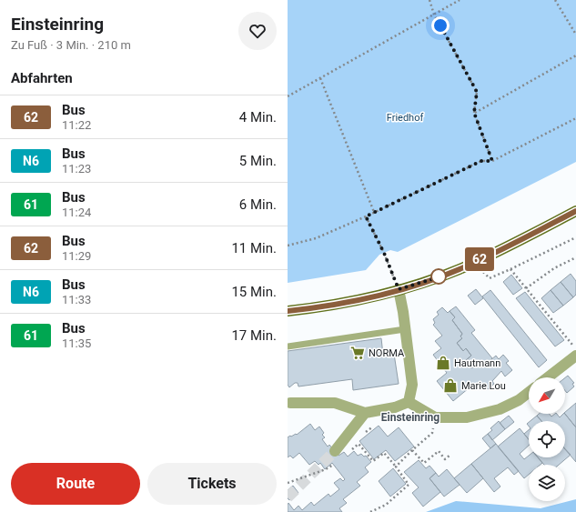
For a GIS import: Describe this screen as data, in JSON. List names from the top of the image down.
{
  "districts": ["Einsteinring"],
  "parks": ["Friedhof"],
  "places": {
    "supermarket": ["NORMA"],
    "shop": ["Hautmann", "Marie Lou"]
  },
  "lines": ["bus line 62"],
  "north": "bottom left",
  "page": {
    "heading": [
      ["Einsteinring", "Zu Fuß · 3 Min. · 210 m"],
      "Abfahrten"
    ],
    "on_map": "62",
    "list": [
      {
        "mark": "62",
        "name": "Bus",
        "note": "11:22",
        "value": "4 Min."
      },
      {
        "mark": "N6",
        "name": "Bus",
        "note": "11:23",
        "value": "5 Min."
      },
      {
        "mark": "61",
        "name": "Bus",
        "note": "11:24",
        "value": "6 Min."
      },
      {
        "mark": "62",
        "name": "Bus",
        "note": "11:29",
        "value": "11 Min."
      },
      {
        "mark": "N6",
        "name": "Bus",
        "note": "11:33",
        "value": "15 Min."
      },
      {
        "mark": "61",
        "name": "Bus",
        "note": "11:35",
        "value": "17 Min."
      }
    ],
    "buttons": ["Route", "Tickets"]
  }
}
